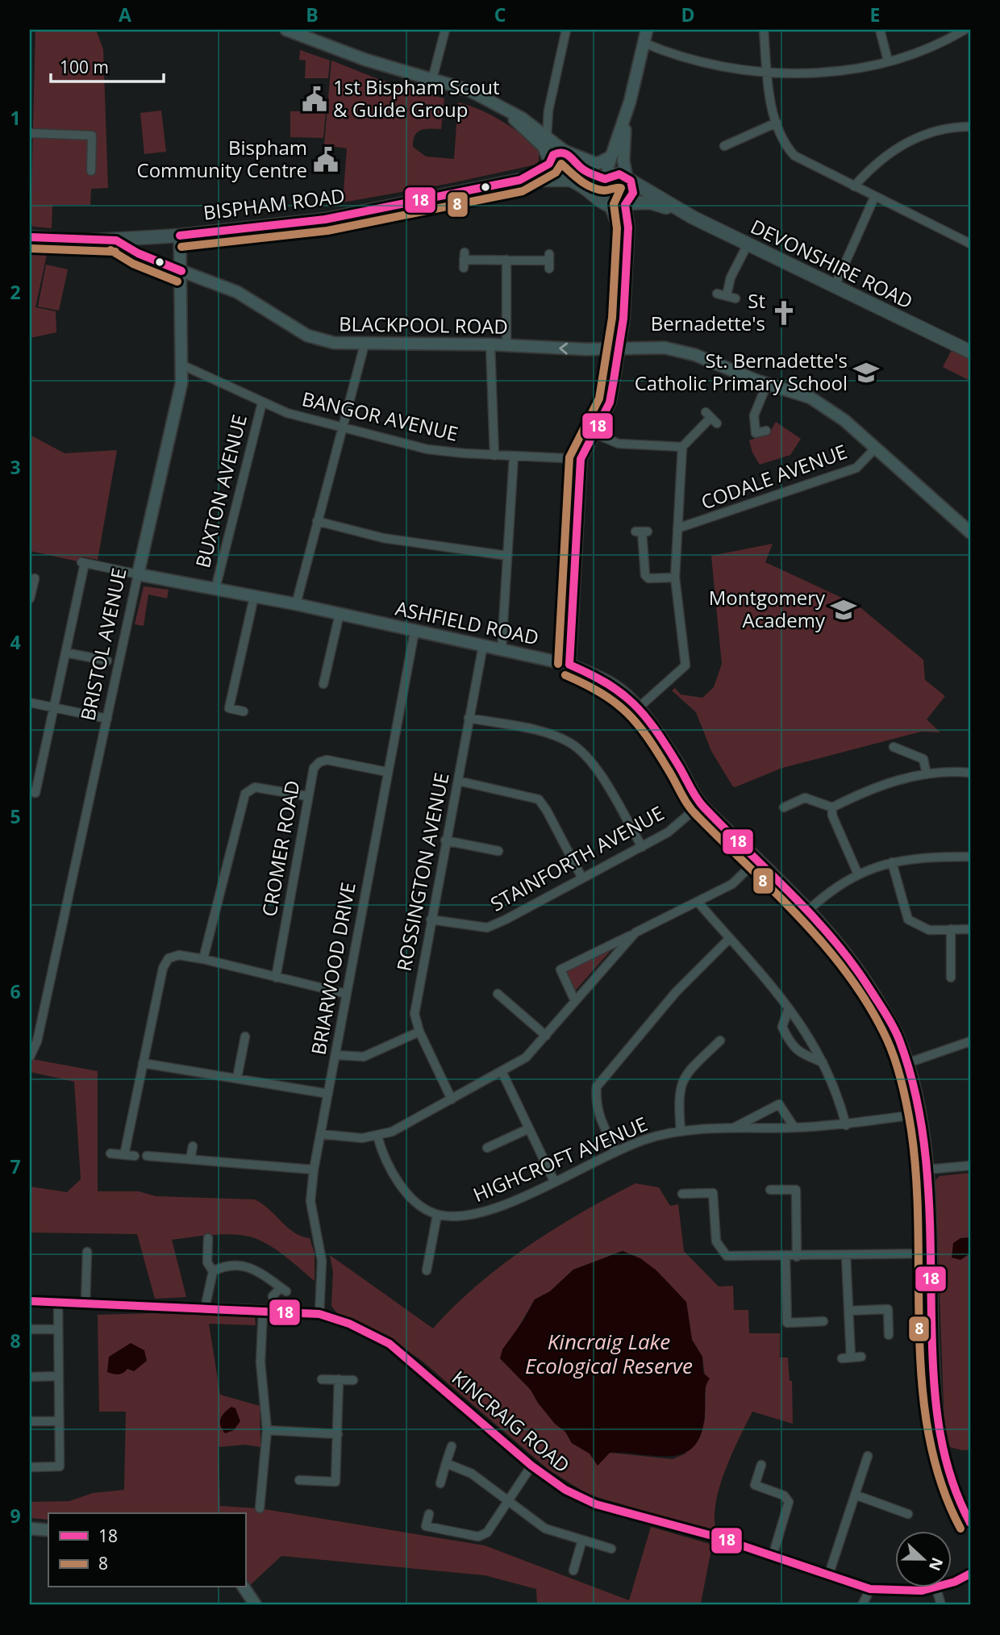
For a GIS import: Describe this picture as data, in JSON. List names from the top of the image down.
{
  "streets": {
    "main road": ["BISPHAM ROAD", "DEVONSHIRE ROAD"],
    "street": [
      "BLACKPOOL ROAD",
      "BANGOR AVENUE",
      "CODALE AVENUE",
      "BUXTON AVENUE",
      "ASHFIELD ROAD",
      "BRISTOL AVENUE",
      "CROMER ROAD",
      "STAINFORTH AVENUE",
      "ROSSINGTON AVENUE",
      "BRIARWOOD DRIVE",
      "HIGHCROFT AVENUE",
      "KINCRAIG ROAD"
    ]
  },
  "crossings": [
    ["BISPHAM ROAD", "BLACKPOOL ROAD"],
    ["BISPHAM ROAD", "BRISTOL AVENUE"],
    ["BLACKPOOL ROAD", "CODALE AVENUE"],
    ["BLACKPOOL ROAD", "BRISTOL AVENUE"],
    ["BANGOR AVENUE", "BUXTON AVENUE"],
    ["BANGOR AVENUE", "BRISTOL AVENUE"],
    ["BUXTON AVENUE", "ASHFIELD ROAD"],
    ["ASHFIELD ROAD", "BRISTOL AVENUE"],
    ["ASHFIELD ROAD", "STAINFORTH AVENUE"],
    ["ASHFIELD ROAD", "ROSSINGTON AVENUE"],
    ["ASHFIELD ROAD", "BRIARWOOD DRIVE"],
    ["ASHFIELD ROAD", "HIGHCROFT AVENUE"],
    ["CROMER ROAD", "BRIARWOOD DRIVE"],
    ["STAINFORTH AVENUE", "ROSSINGTON AVENUE"],
    ["BRIARWOOD DRIVE", "KINCRAIG ROAD"]
  ],
  "water": ["Kincraig Lake Ecological Reserve"],
  "places": {
    "public building": ["1st Bispham Scout & Guide Group", "Bispham Community Centre"],
    "church": ["St Bernadette's"],
    "school or university": ["St. Bernadette's Catholic Primary School", "Montgomery Academy"]
  },
  "lines": ["transit line 18", "transit line 8"],
  "legend": ["18", "8"],
  "scale_bar": "100 m",
  "north": "right",
  "grid": {
    "columns": [
      "A",
      "B",
      "C",
      "D",
      "E"
    ],
    "rows": [
      "1",
      "2",
      "3",
      "4",
      "5",
      "6",
      "7",
      "8",
      "9"
    ]
  }
}
